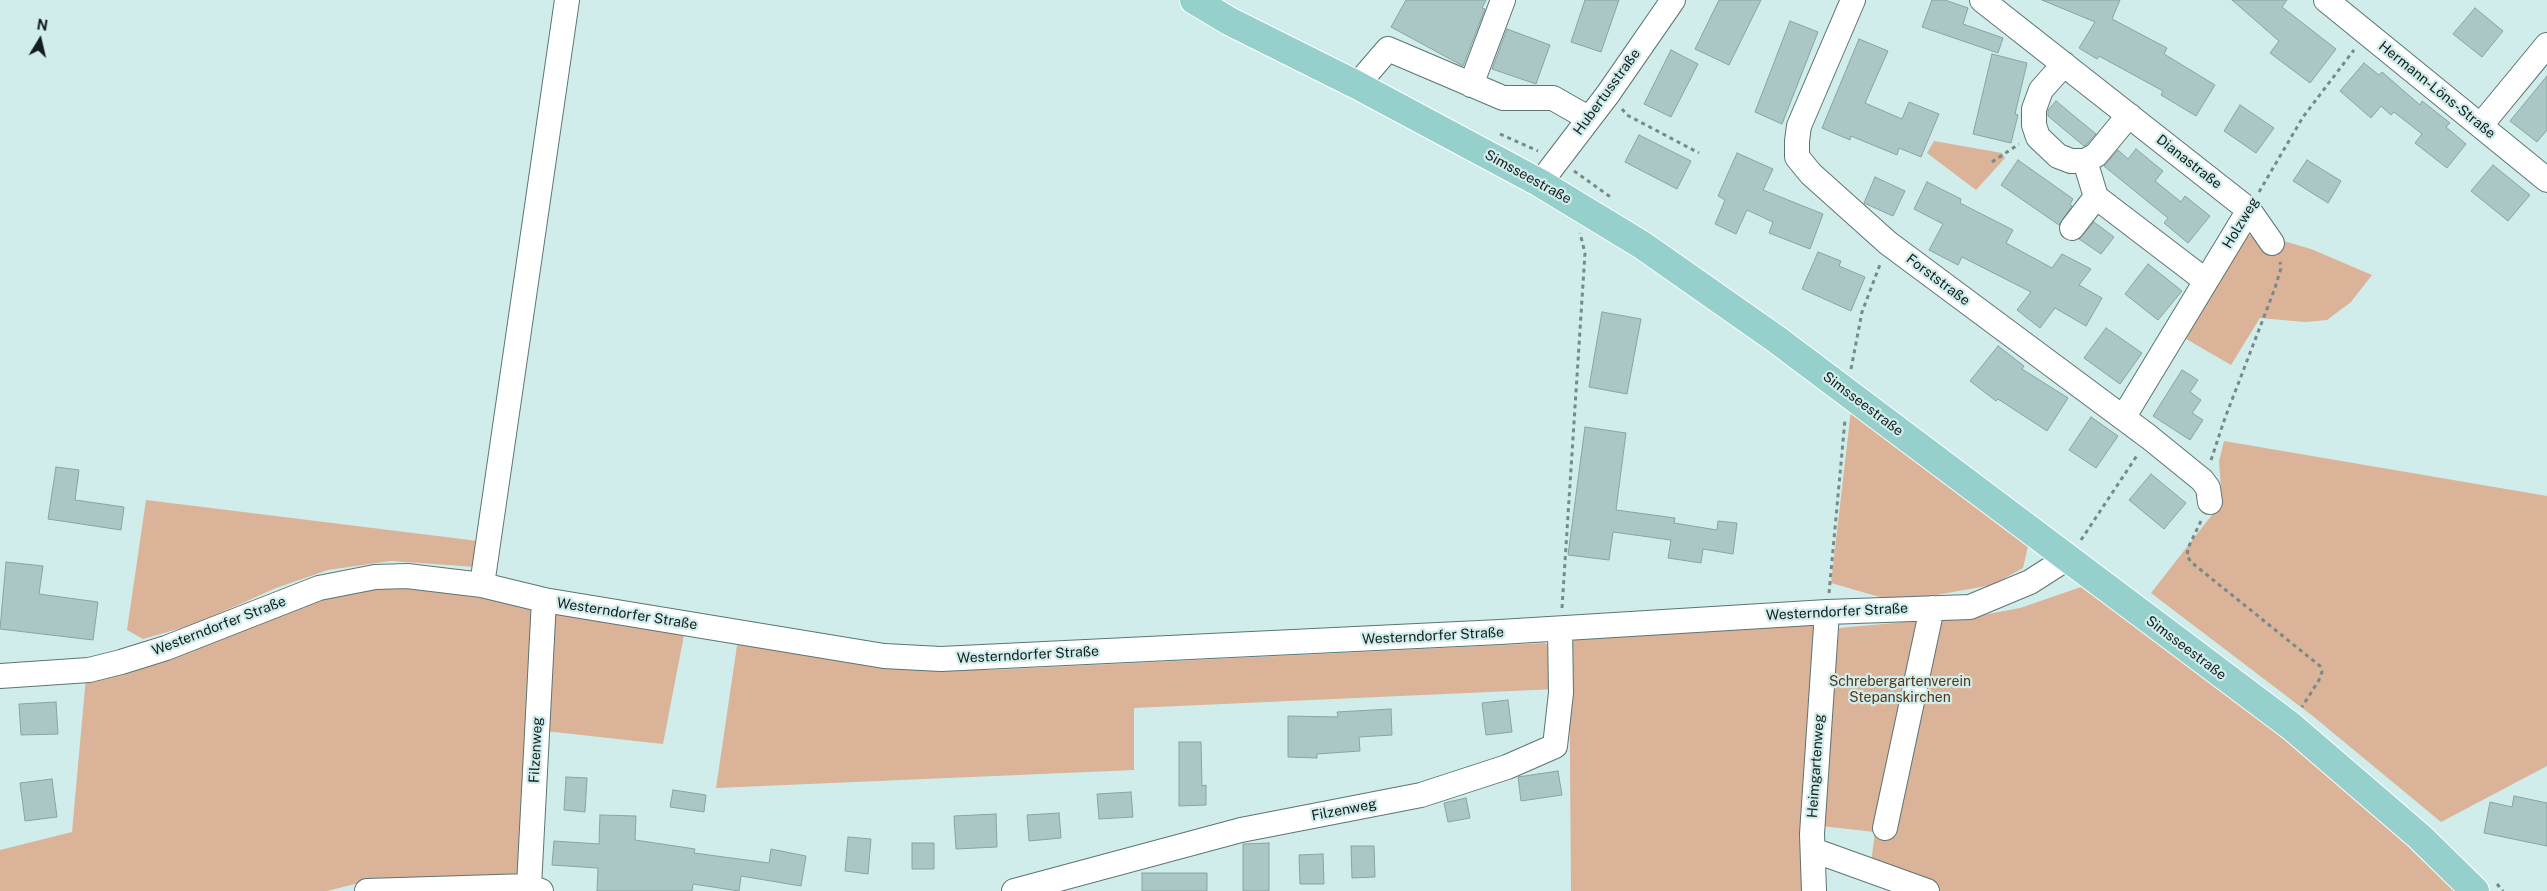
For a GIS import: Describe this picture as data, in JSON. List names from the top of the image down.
{
  "streets": {
    "main road": ["Simsseestraße"],
    "street": [
      "Hermann-Löns-Straße",
      "Hubertusstraße",
      "Dianastraße",
      "Holzweg",
      "Forststraße",
      "Westerndorfer Straße",
      "Filzenweg",
      "Heimgartenweg"
    ]
  },
  "crossings": [
    ["Hermann-Löns-Straße", "Holzweg"],
    ["Hubertusstraße", "Simsseestraße"],
    ["Dianastraße", "Holzweg"],
    ["Simsseestraße", "Westerndorfer Straße"],
    ["Holzweg", "Forststraße"],
    ["Westerndorfer Straße", "Filzenweg"],
    ["Westerndorfer Straße", "Heimgartenweg"]
  ],
  "parks": ["Schrebergartenverein Stepanskirchen"],
  "north": "top"
}
